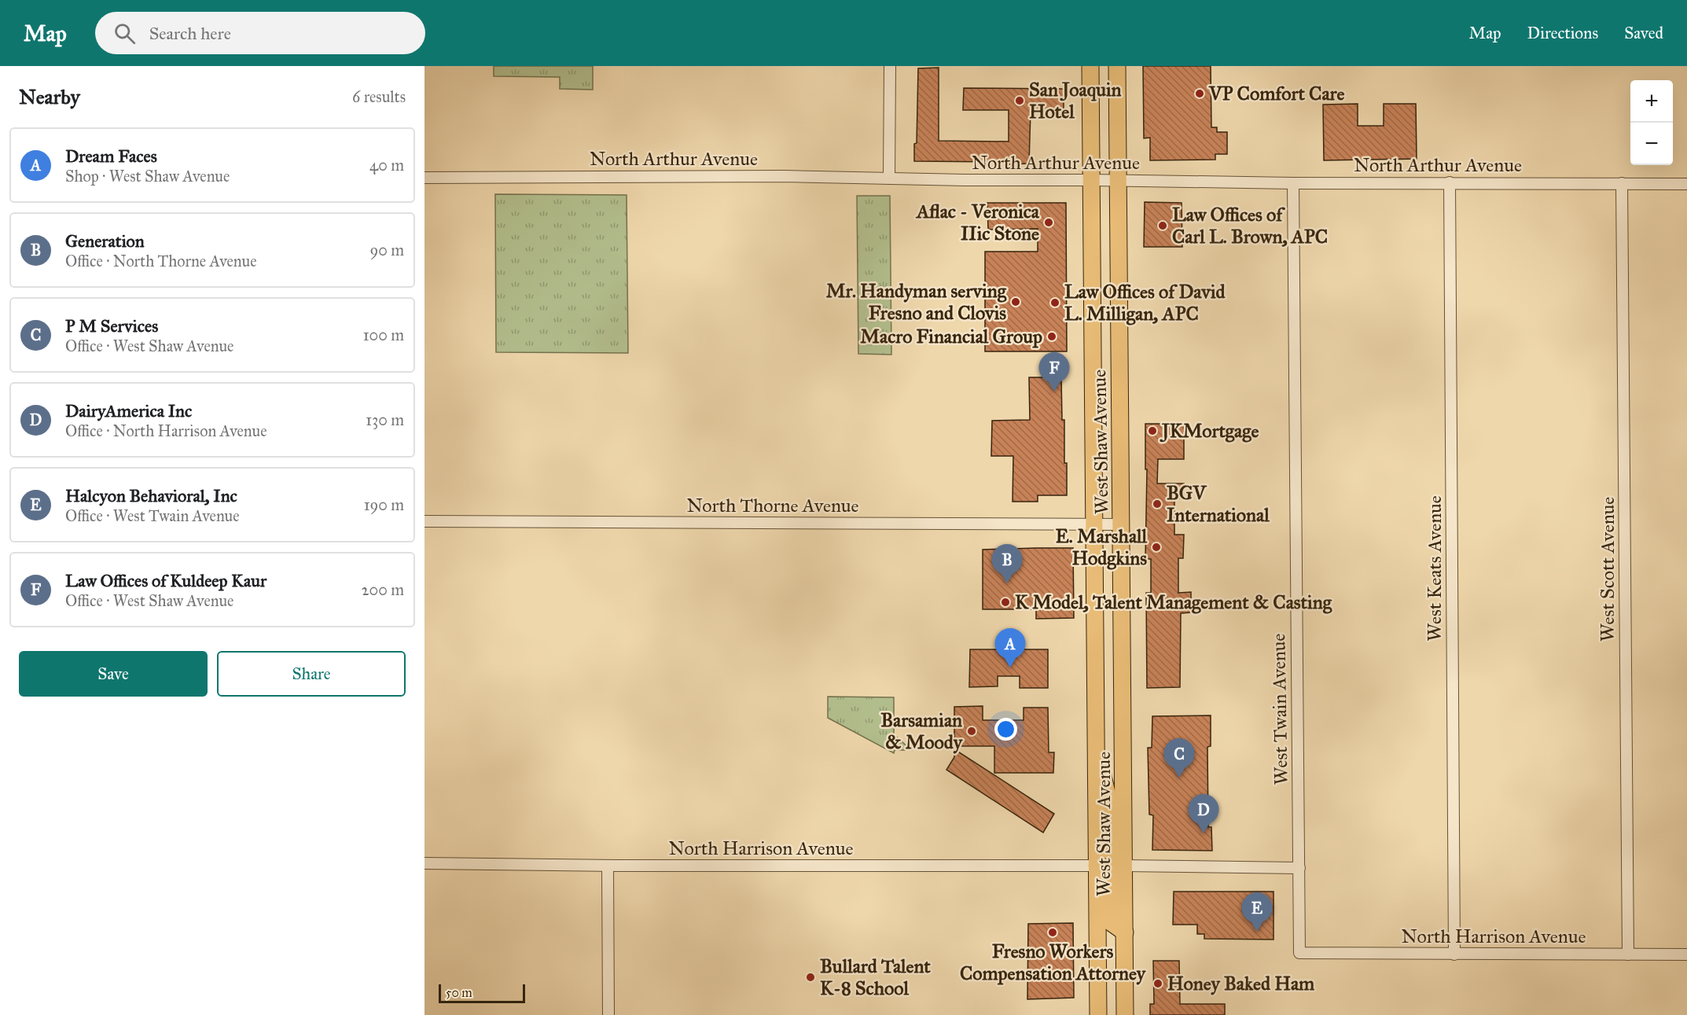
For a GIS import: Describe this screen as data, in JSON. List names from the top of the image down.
{
  "streets": {
    "main road": ["West Shaw Avenue"],
    "street": [
      "North Arthur Avenue",
      "North Thorne Avenue",
      "West Keats Avenue",
      "West Scott Avenue",
      "West Twain Avenue",
      "North Harrison Avenue"
    ]
  },
  "crossings": [
    ["North Arthur Avenue", "West Shaw Avenue"],
    ["North Arthur Avenue", "West Keats Avenue"],
    ["North Arthur Avenue", "West Scott Avenue"],
    ["North Arthur Avenue", "West Twain Avenue"],
    ["West Shaw Avenue", "North Thorne Avenue"],
    ["West Shaw Avenue", "North Harrison Avenue"],
    ["West Keats Avenue", "North Harrison Avenue"],
    ["West Scott Avenue", "North Harrison Avenue"],
    ["West Twain Avenue", "North Harrison Avenue"]
  ],
  "places": [
    "VP Comfort Care",
    "San Joaquin Hotel",
    "Aflac - Veronica IIic Stone",
    "Law Offices of Carl L. Brown, APC",
    "Mr. Handyman serving Fresno and Clovis",
    "Law Offices of David L. Milligan, APC",
    "Macro Financial Group",
    "JKMortgage",
    "BGV International",
    "E. Marshall Hodgkins",
    "K Model, Talent Management & Casting",
    "Barsamian & Moody",
    "Fresno Workers Compensation Attorney",
    "Bullard Talent K-8 School",
    "Honey Baked Ham"
  ],
  "scale_bar": "50 m",
  "page": {
    "header": "Map",
    "search": "Search here",
    "nav": ["Map", "Directions", "Saved"],
    "heading": ["Nearby", "6 results"],
    "map_buttons": ["+", "−"],
    "list": [
      {
        "mark": "A",
        "name": "Dream Faces",
        "note": "Shop · West Shaw Avenue",
        "value": "40 m"
      },
      {
        "mark": "B",
        "name": "Generation",
        "note": "Office · North Thorne Avenue",
        "value": "90 m"
      },
      {
        "mark": "C",
        "name": "P M Services",
        "note": "Office · West Shaw Avenue",
        "value": "100 m"
      },
      {
        "mark": "D",
        "name": "DairyAmerica Inc",
        "note": "Office · North Harrison Avenue",
        "value": "130 m"
      },
      {
        "mark": "E",
        "name": "Halcyon Behavioral, Inc",
        "note": "Office · West Twain Avenue",
        "value": "190 m"
      },
      {
        "mark": "F",
        "name": "Law Offices of Kuldeep Kaur",
        "note": "Office · West Shaw Avenue",
        "value": "200 m"
      }
    ],
    "pins": [
      "F",
      "B",
      "A",
      "C",
      "D",
      "E"
    ],
    "buttons": ["Save", "Share"],
    "scale": "50 m"
  }
}
